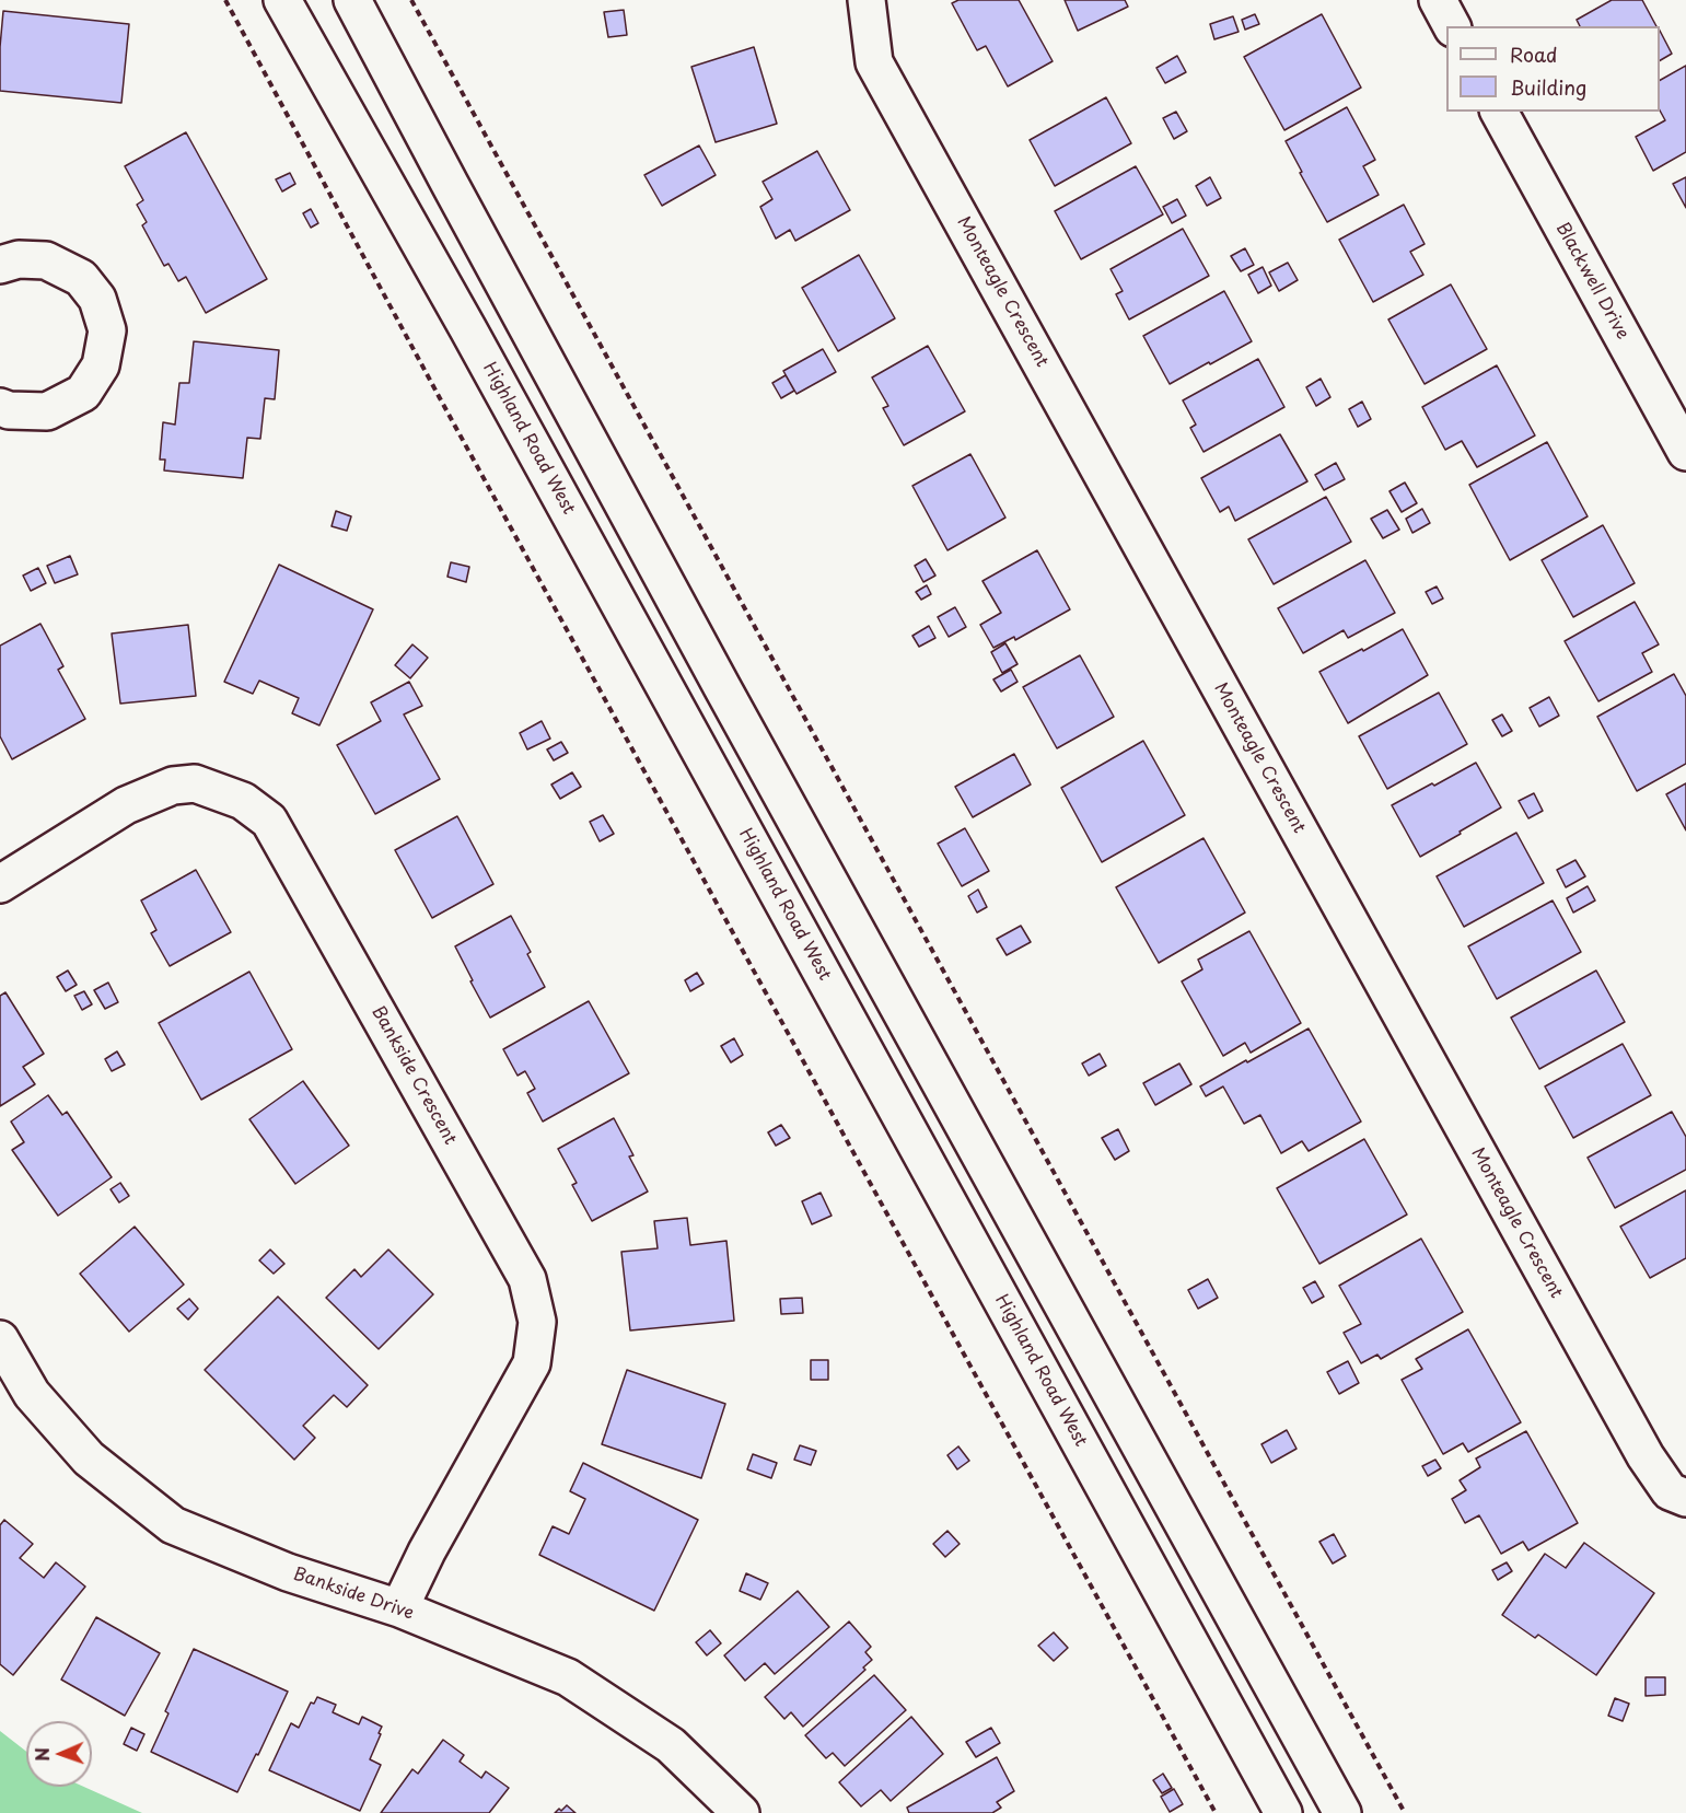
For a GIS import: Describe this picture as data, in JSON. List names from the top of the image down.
{
  "streets": {
    "street": [
      "Blackwell Drive",
      "Monteagle Crescent",
      "Highland Road West",
      "Bankside Crescent",
      "Bankside Drive"
    ]
  },
  "crossings": [
    ["Bankside Crescent", "Bankside Drive"]
  ],
  "legend": ["Road", "Building"],
  "north": "left"
}
